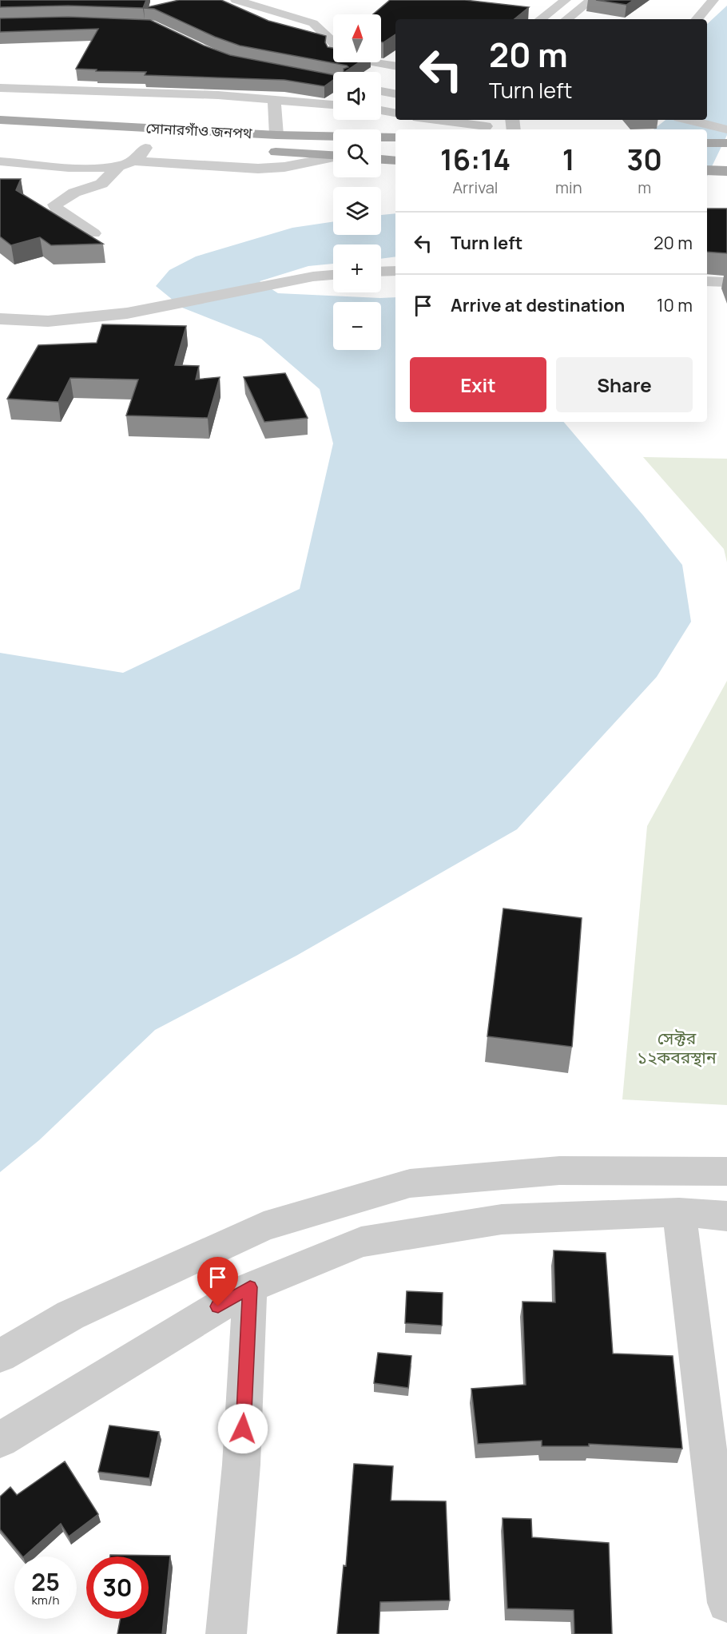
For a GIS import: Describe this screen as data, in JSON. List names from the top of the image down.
{
  "streets": {
    "main road": ["সোনারগাঁও জনপথ"]
  },
  "parks": ["সেক্টর ১২কবরস্থান"],
  "north": "top",
  "page": {
    "map_buttons": ["+", "−"],
    "turn": ["20 m", "Turn left"],
    "eta": [
      "16:14",
      "Arrival",
      "1",
      "min",
      "30",
      "m"
    ],
    "list": [
      {
        "name": "Turn left",
        "value": "20 m"
      },
      {
        "name": "Arrive at destination",
        "value": "10 m"
      }
    ],
    "buttons": ["Exit", "Share"],
    "speed": "25 km/h",
    "limit": "30"
  }
}
